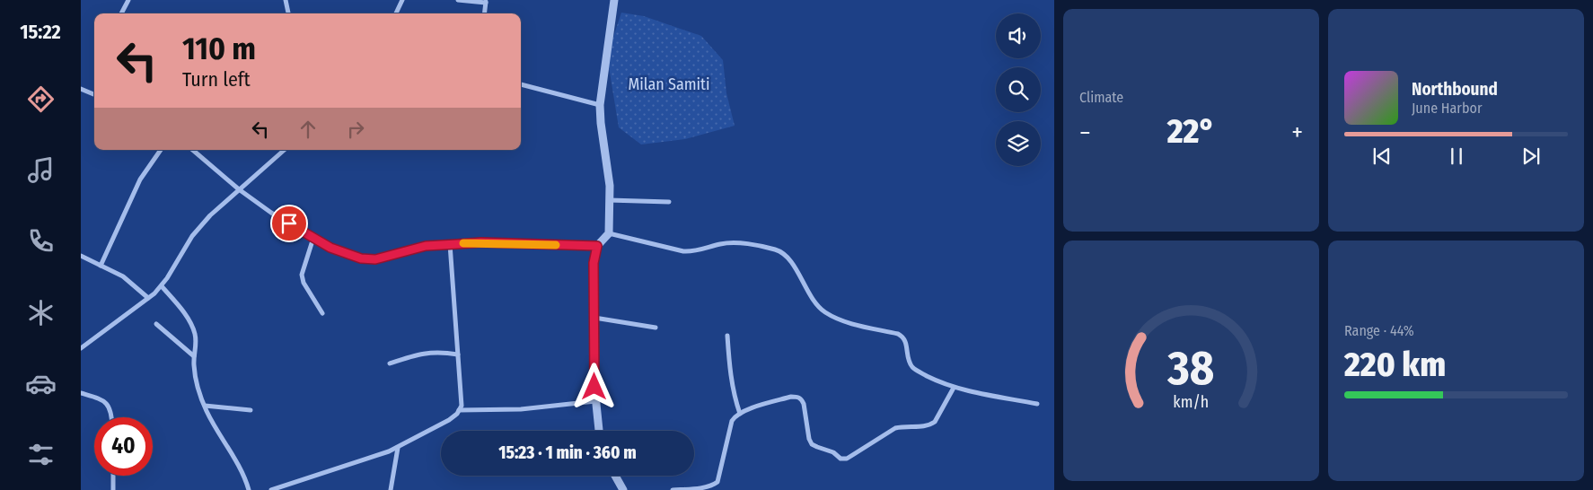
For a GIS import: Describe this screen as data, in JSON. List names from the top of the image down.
{
  "parks": ["Milan Samiti"],
  "page": {
    "tabs": "15:22",
    "tile": [
      "Climate",
      ["Range · 44%", "220 km"]
    ],
    "turn": ["110 m", "Turn left"],
    "song": ["Northbound", "June Harbor"],
    "heat": ["−", "22°", "+"],
    "limit": "40",
    "trip": "15:23 · 1 min · 360 m",
    "gauge": ["38", "km/h"]
  }
}
